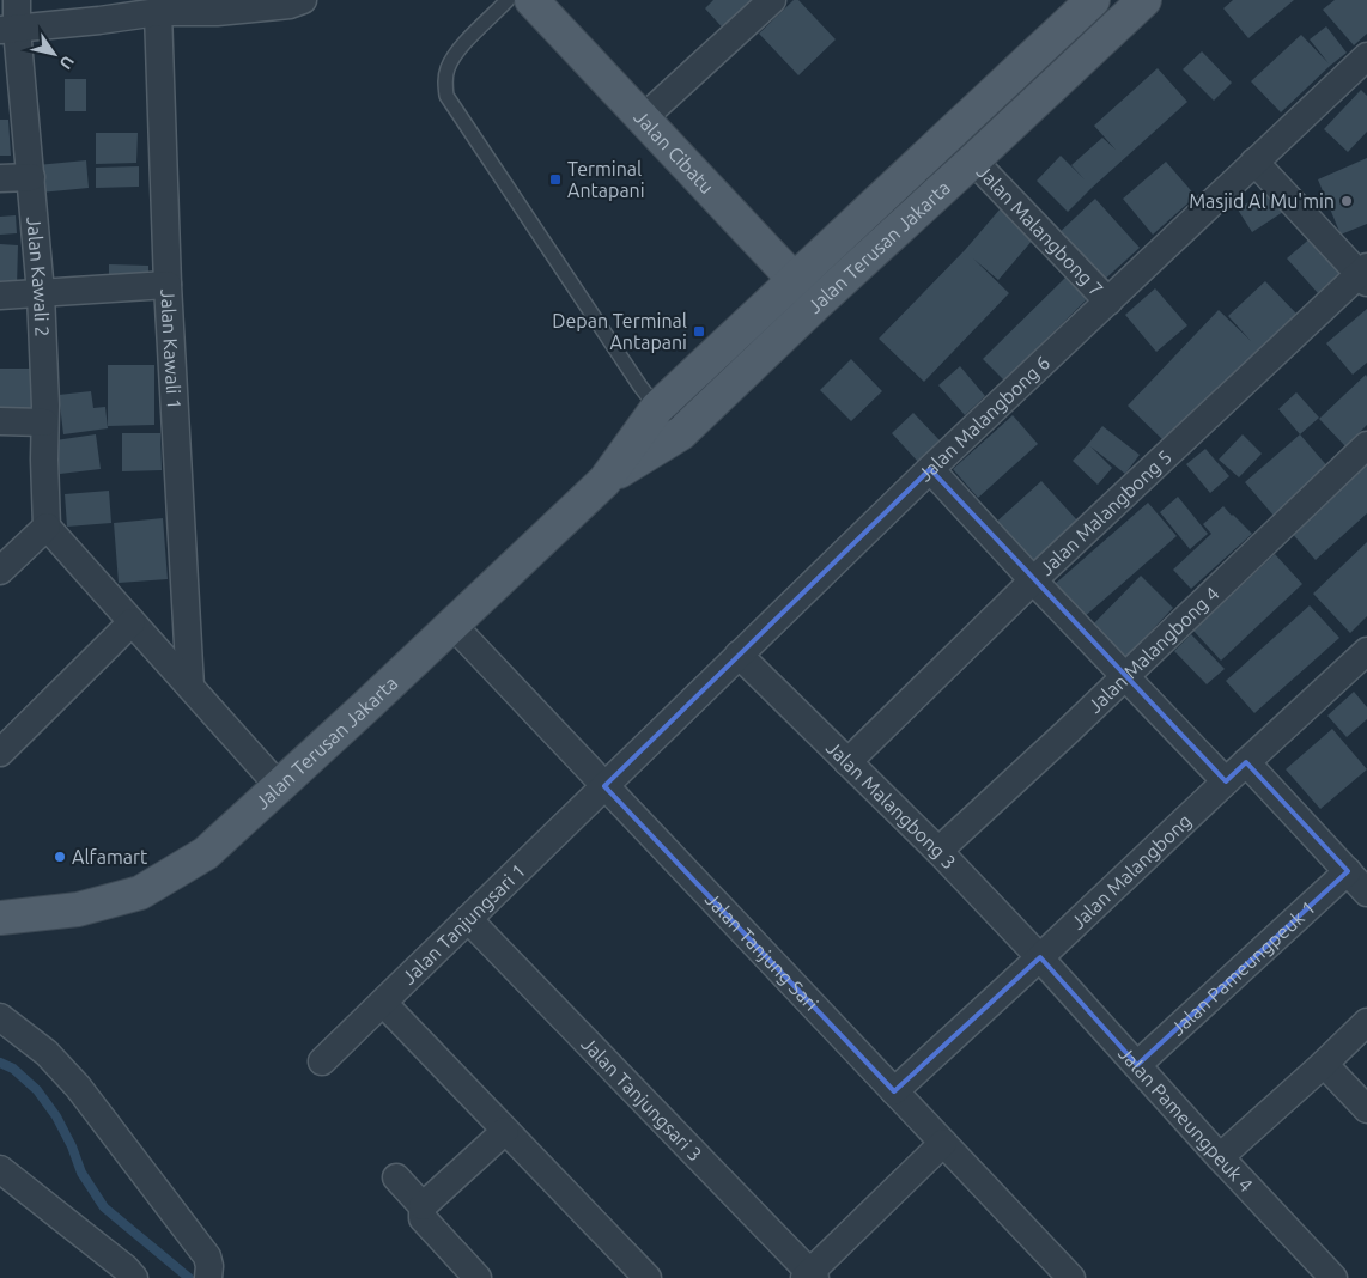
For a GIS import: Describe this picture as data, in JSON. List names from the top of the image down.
{
  "streets": {
    "main road": ["Jalan Cibatu", "Jalan Terusan Jakarta"],
    "street": [
      "Jalan Malangbong 7",
      "Jalan Kawali 2",
      "Jalan Kawali 1",
      "Jalan Malangbong 6",
      "Jalan Malangbong 5",
      "Jalan Malangbong 4",
      "Jalan Malangbong 3",
      "Jalan Malangbong",
      "Jalan Tanjungsari 1",
      "Jalan Tanjung Sari",
      "Jalan Pameungpeuk 1",
      "Jalan Tanjungsari 3",
      "Jalan Pameungpeuk 4"
    ]
  },
  "crossings": [
    ["Jalan Cibatu", "Jalan Terusan Jakarta"],
    ["Jalan Malangbong 7", "Jalan Terusan Jakarta"],
    ["Jalan Malangbong 7", "Jalan Malangbong 6"],
    ["Jalan Terusan Jakarta", "Jalan Tanjung Sari"],
    ["Jalan Malangbong 6", "Jalan Malangbong 3"],
    ["Jalan Malangbong 6", "Jalan Tanjungsari 1"],
    ["Jalan Malangbong 6", "Jalan Tanjung Sari"],
    ["Jalan Malangbong 5", "Jalan Malangbong 3"],
    ["Jalan Malangbong 4", "Jalan Malangbong 3"],
    ["Jalan Malangbong 3", "Jalan Malangbong"],
    ["Jalan Malangbong 3", "Jalan Pameungpeuk 4"],
    ["Jalan Malangbong", "Jalan Tanjung Sari"],
    ["Jalan Malangbong", "Jalan Pameungpeuk 4"],
    ["Jalan Tanjungsari 1", "Jalan Tanjung Sari"],
    ["Jalan Tanjungsari 1", "Jalan Tanjungsari 3"],
    ["Jalan Pameungpeuk 1", "Jalan Pameungpeuk 4"]
  ],
  "places": {
    "transit": ["Terminal Antapani", "Depan Terminal Antapani"],
    "other": ["Masjid Al Mu'min", "Alfamart"]
  },
  "north": "bottom right"
}
